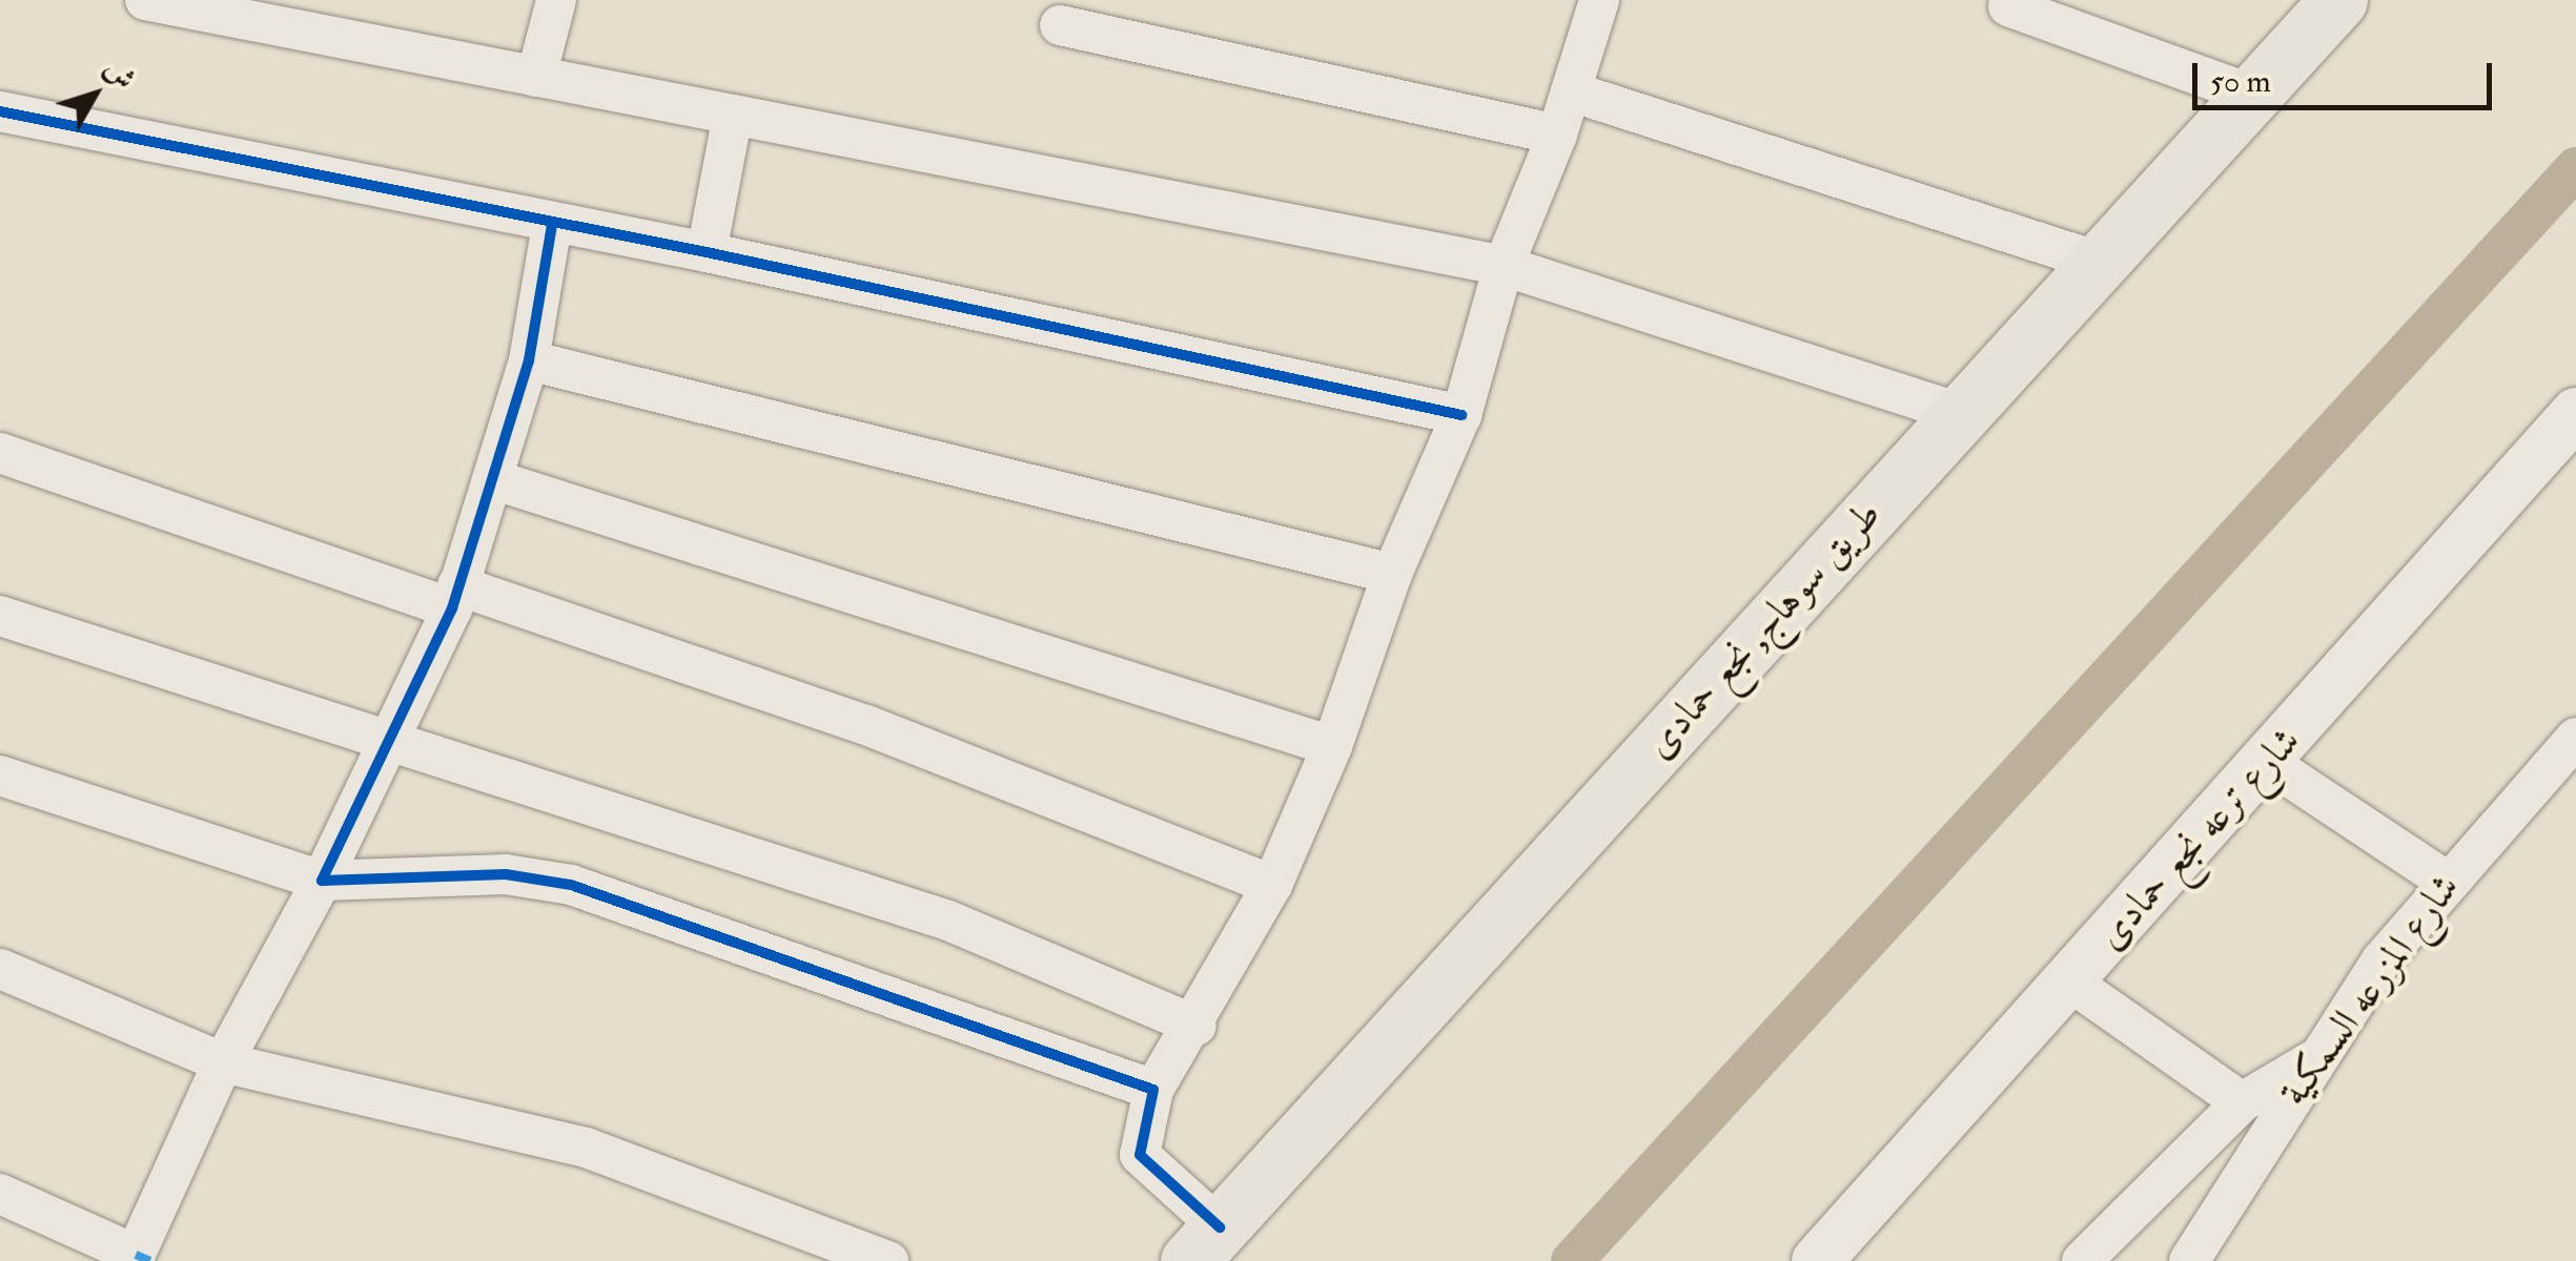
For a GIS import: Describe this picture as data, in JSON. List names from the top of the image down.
{
  "streets": {
    "main road": ["طريق سوهاج, نجع حمادى"],
    "street": ["شارع ترعه نجع حمادى", "شارع المزرعه السمكية"]
  },
  "scale_bar": "50 m",
  "north": "top right"
}
